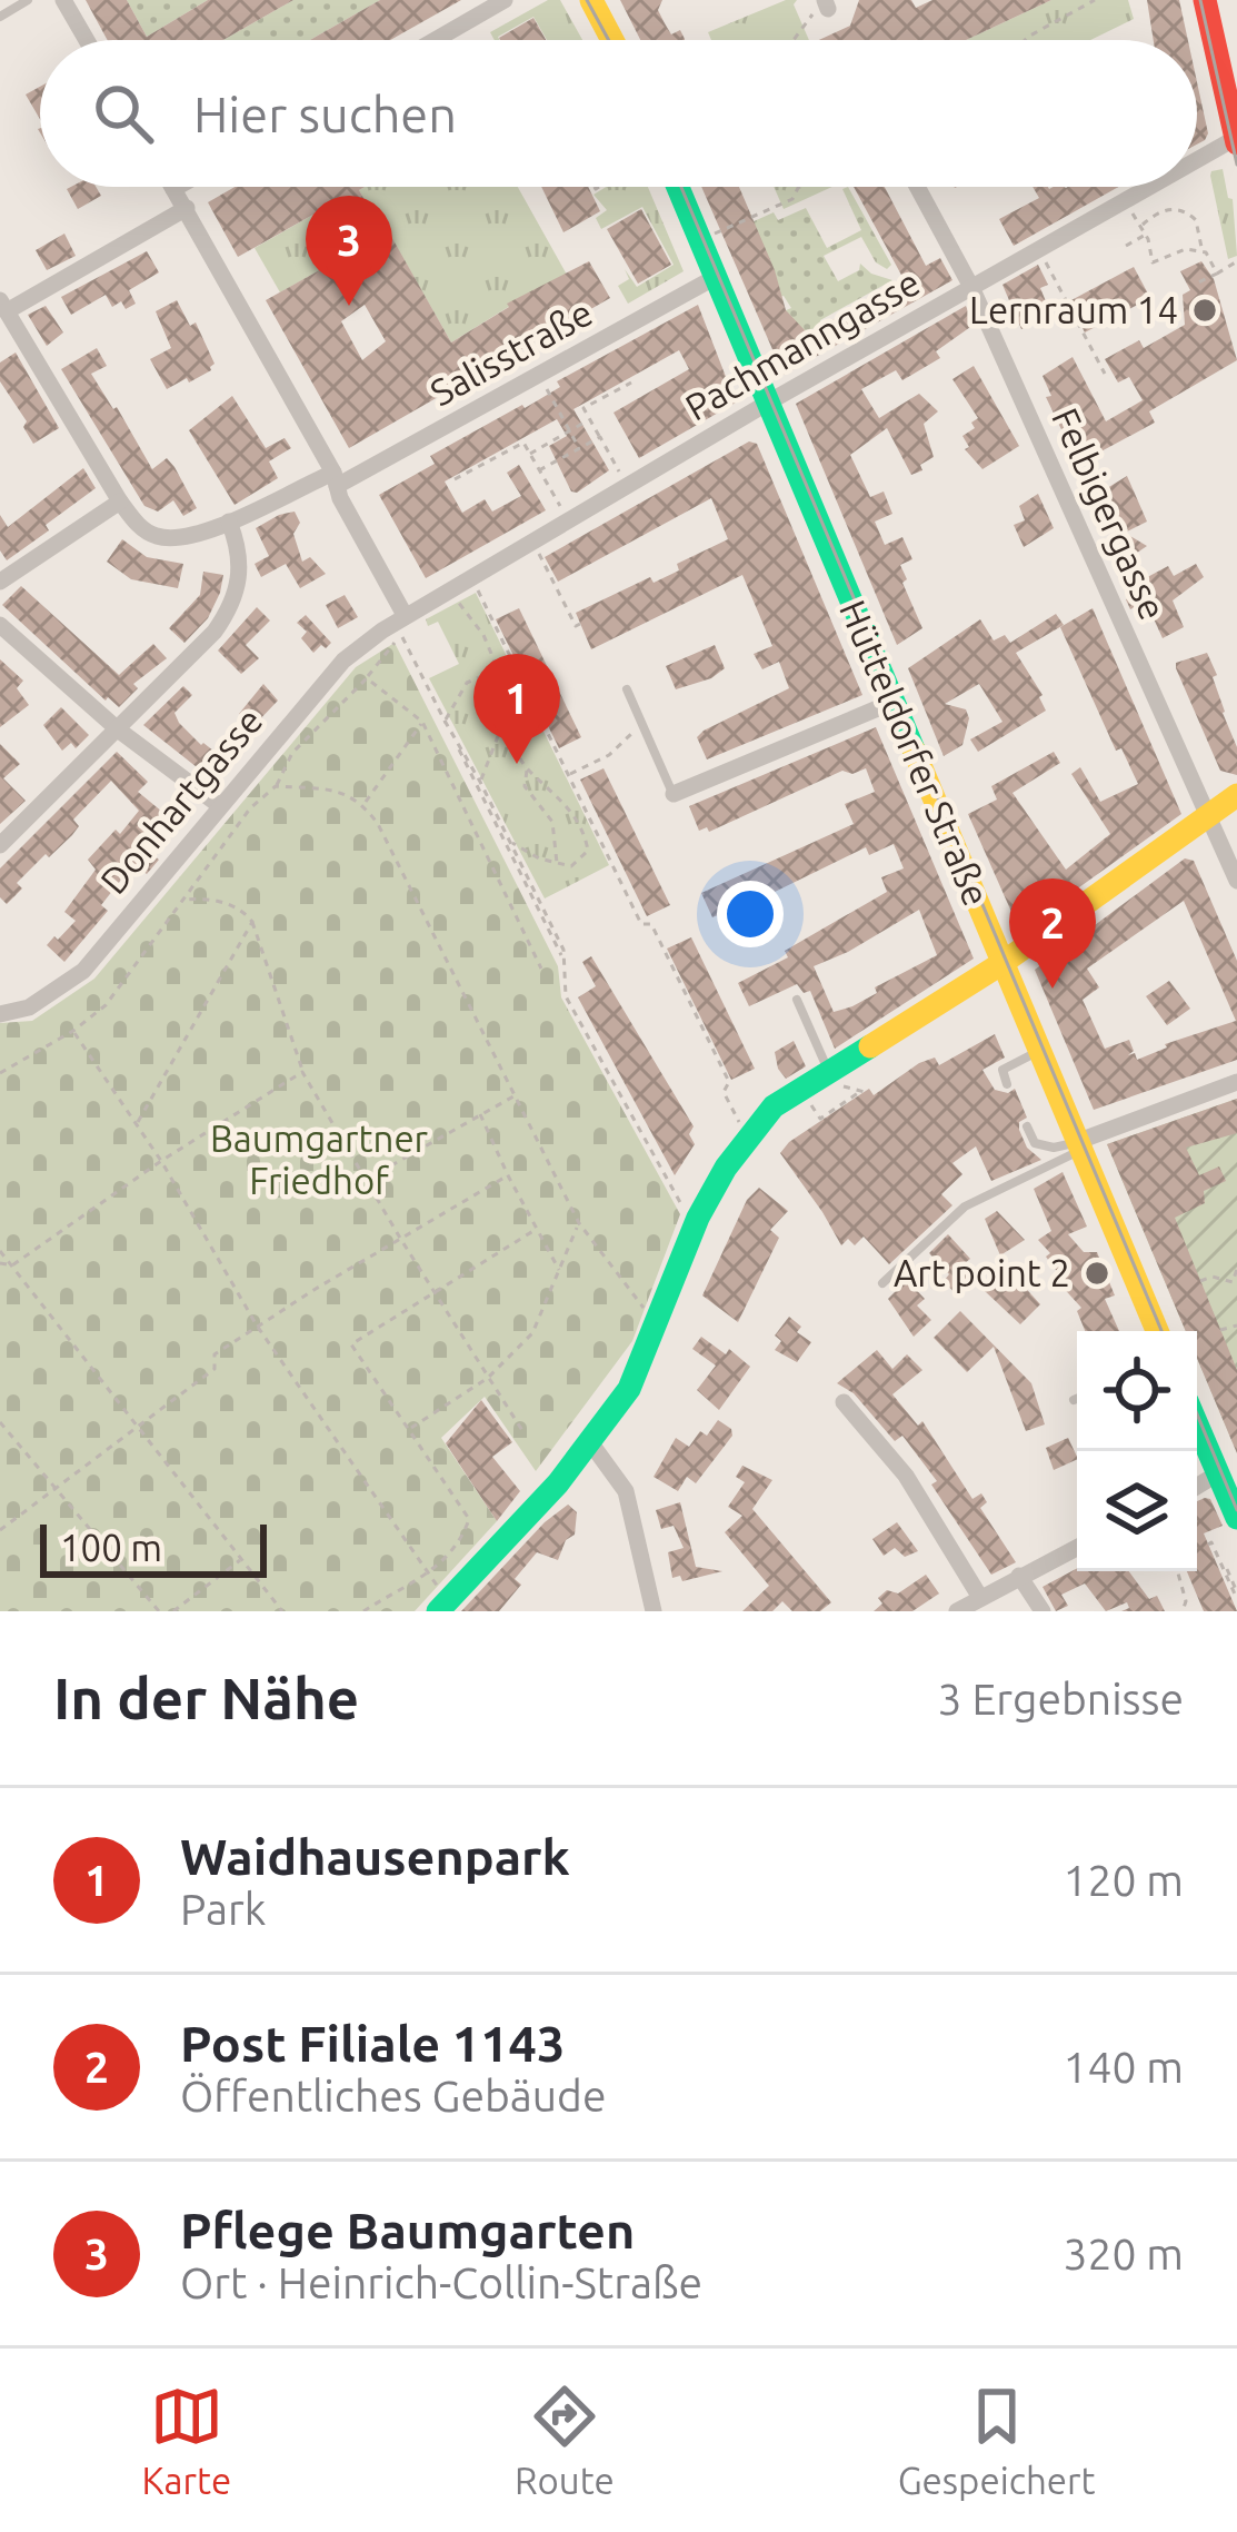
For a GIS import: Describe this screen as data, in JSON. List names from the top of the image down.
{
  "streets": {
    "main road": ["Hütteldorfer Straße"],
    "street": [
      "Pachmanngasse",
      "Salisstraße",
      "Felbigergasse",
      "Donhartgasse"
    ]
  },
  "crossings": [
    ["Pachmanngasse", "Felbigergasse"],
    ["Pachmanngasse", "Hütteldorfer Straße"],
    ["Pachmanngasse", "Donhartgasse"],
    ["Salisstraße", "Hütteldorfer Straße"]
  ],
  "parks": ["Baumgartner Friedhof"],
  "places": ["Lernraum 14", "Art point 2"],
  "scale_bar": "100 m",
  "page": {
    "search": "Hier suchen",
    "pins": ["3", "1", "2"],
    "scale": "100 m",
    "heading": ["In der Nähe", "3 Ergebnisse"],
    "list": [
      {
        "mark": "1",
        "name": "Waidhausenpark",
        "note": "Park",
        "value": "120 m"
      },
      {
        "mark": "2",
        "name": "Post Filiale 1143",
        "note": "Öffentliches Gebäude",
        "value": "140 m"
      },
      {
        "mark": "3",
        "name": "Pflege Baumgarten",
        "note": "Ort · Heinrich-Collin-Straße",
        "value": "320 m"
      }
    ],
    "nav": ["Karte", "Route", "Gespeichert"]
  }
}
